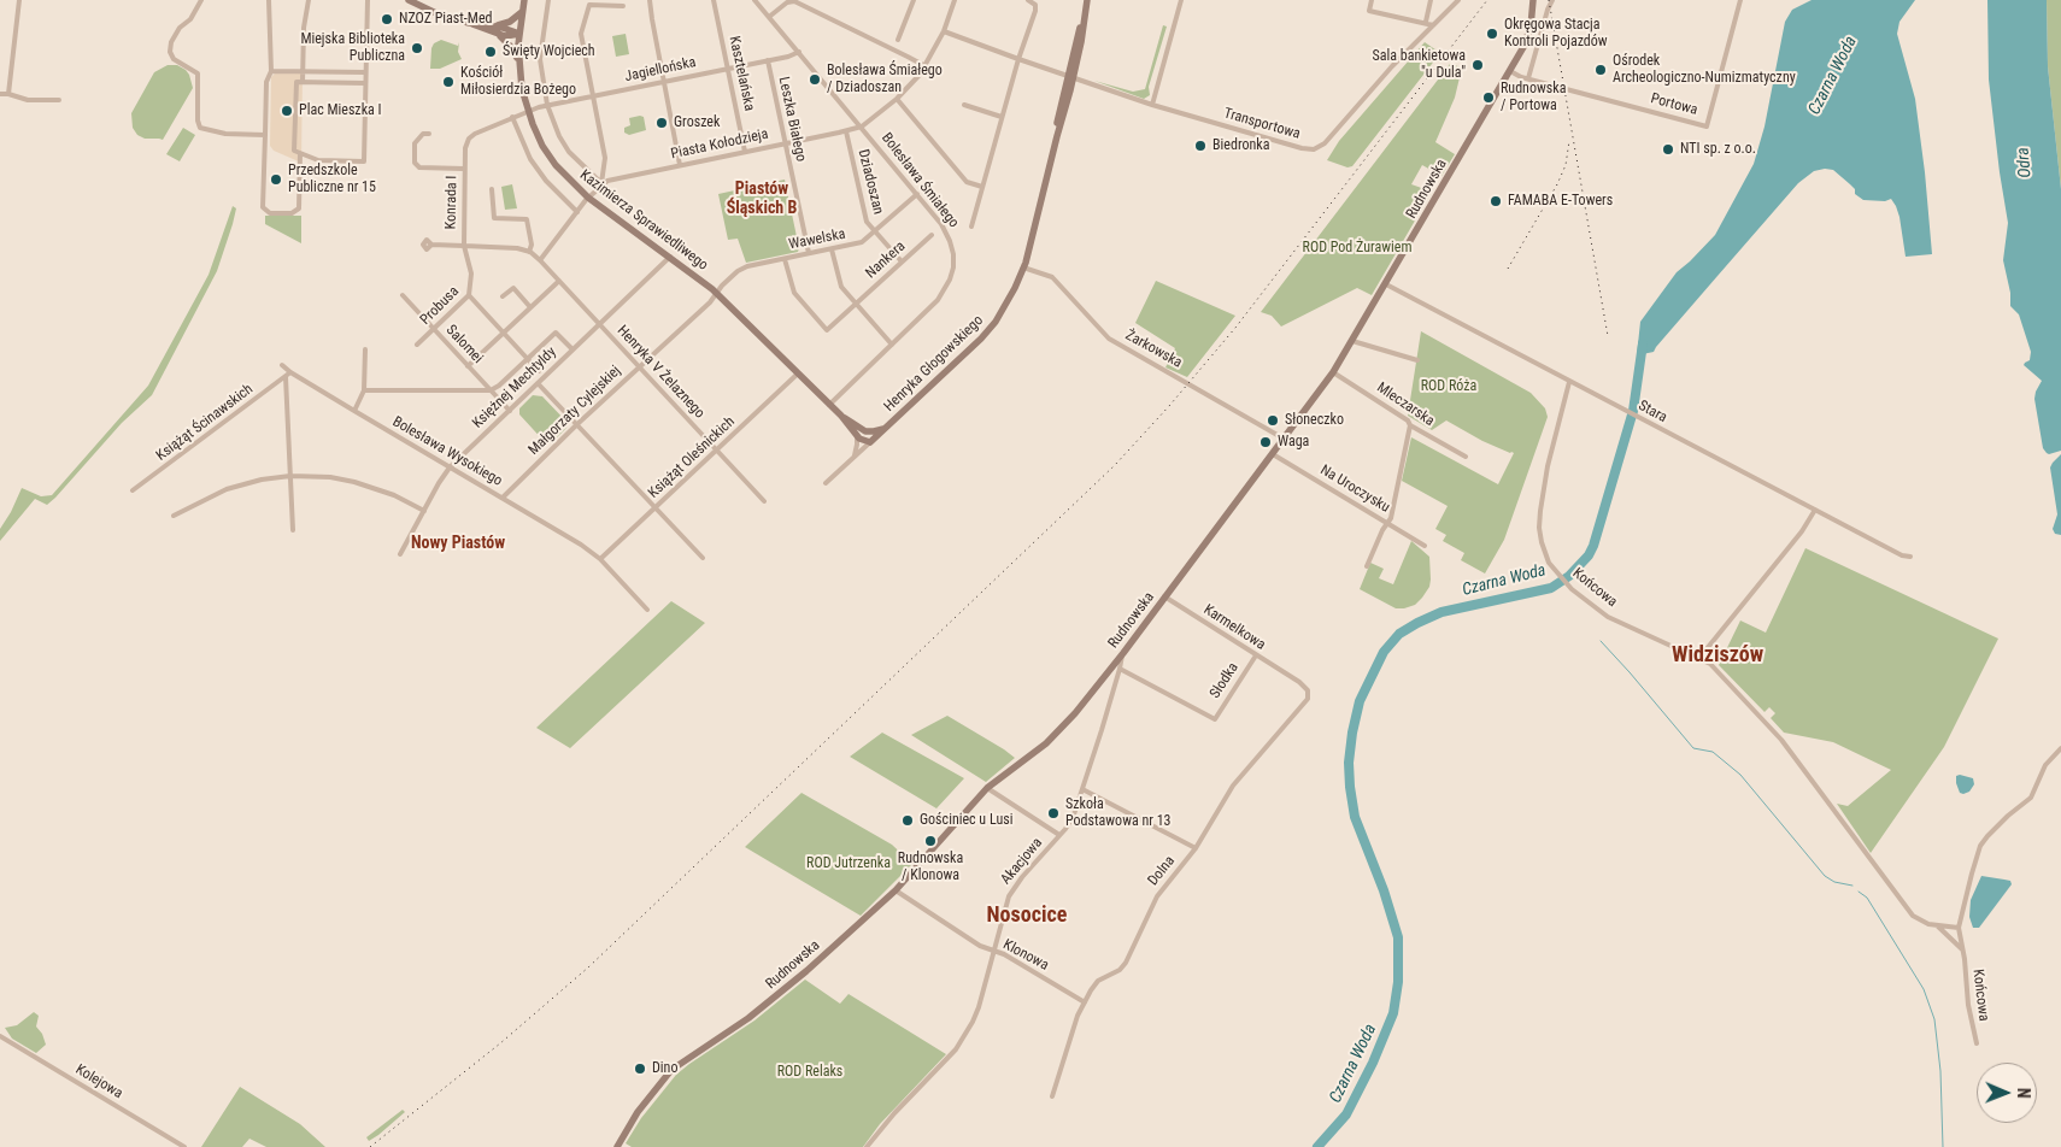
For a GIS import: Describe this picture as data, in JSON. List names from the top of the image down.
{
  "streets": {
    "main road": ["Rudnowska", "Kazimierza Sprawiedliwego", "Henryka Głogowskiego"],
    "street": [
      "Jagiellońska",
      "Kasztelańska",
      "Portowa",
      "Leszka Białego",
      "Transportowa",
      "Piasta Kołodzieja",
      "Bolesława Śmiałego",
      "Dziadoszan",
      "Konrada I",
      "Wawelska",
      "Nankera",
      "Probusa",
      "Salomei",
      "Żarkowska",
      "Henryka V Żelaznego",
      "Księżnej Mechtyldy",
      "Mleczarska",
      "Małgorzaty Cylejskiej",
      "Stara",
      "Książąt Ścinawskich",
      "Bolesława Wysokiego",
      "Książąt Oleśnickich",
      "Na Uroczysku",
      "Końcowa",
      "Karmelkowa",
      "Słodka",
      "Akacjowa",
      "Dolna",
      "Klonowa",
      "Kolejowa"
    ]
  },
  "crossings": [
    ["Jagiellońska", "Kasztelańska"],
    ["Jagiellońska", "Leszka Białego"],
    ["Jagiellońska", "Bolesława Śmiałego"],
    ["Jagiellońska", "Konrada I"],
    ["Jagiellońska", "Kazimierza Sprawiedliwego"],
    ["Kasztelańska", "Piasta Kołodzieja"],
    ["Portowa", "Rudnowska"],
    ["Leszka Białego", "Piasta Kołodzieja"],
    ["Leszka Białego", "Wawelska"],
    ["Transportowa", "Henryka Głogowskiego"],
    ["Piasta Kołodzieja", "Bolesława Śmiałego"],
    ["Piasta Kołodzieja", "Dziadoszan"],
    ["Bolesława Śmiałego", "Kazimierza Sprawiedliwego"],
    ["Bolesława Śmiałego", "Wawelska"],
    ["Dziadoszan", "Wawelska"],
    ["Dziadoszan", "Nankera"],
    ["Rudnowska", "Żarkowska"],
    ["Rudnowska", "Mleczarska"],
    ["Rudnowska", "Stara"],
    ["Rudnowska", "Na Uroczysku"],
    ["Rudnowska", "Karmelkowa"],
    ["Rudnowska", "Akacjowa"],
    ["Rudnowska", "Klonowa"],
    ["Konrada I", "Kazimierza Sprawiedliwego"],
    ["Konrada I", "Probusa"],
    ["Konrada I", "Henryka V Żelaznego"],
    ["Kazimierza Sprawiedliwego", "Wawelska"],
    ["Kazimierza Sprawiedliwego", "Henryka Głogowskiego"],
    ["Kazimierza Sprawiedliwego", "Księżnej Mechtyldy"],
    ["Kazimierza Sprawiedliwego", "Małgorzaty Cylejskiej"],
    ["Kazimierza Sprawiedliwego", "Książąt Oleśnickich"],
    ["Wawelska", "Nankera"],
    ["Wawelska", "Małgorzaty Cylejskiej"],
    ["Probusa", "Salomei"],
    ["Salomei", "Księżnej Mechtyldy"],
    ["Żarkowska", "Henryka Głogowskiego"],
    ["Henryka V Żelaznego", "Księżnej Mechtyldy"],
    ["Henryka V Żelaznego", "Małgorzaty Cylejskiej"],
    ["Henryka V Żelaznego", "Książąt Oleśnickich"],
    ["Księżnej Mechtyldy", "Bolesława Wysokiego"],
    ["Małgorzaty Cylejskiej", "Bolesława Wysokiego"],
    ["Stara", "Końcowa"],
    ["Książąt Ścinawskich", "Bolesława Wysokiego"],
    ["Bolesława Wysokiego", "Książąt Oleśnickich"],
    ["Karmelkowa", "Słodka"],
    ["Karmelkowa", "Dolna"],
    ["Słodka", "Akacjowa"],
    ["Akacjowa", "Klonowa"],
    ["Dolna", "Klonowa"]
  ],
  "districts": [
    "Piastów Śląskich B",
    "Nowy Piastów",
    "Widziszów",
    "Nosocice"
  ],
  "water": ["Czarna Woda", "Odra"],
  "parks": [
    "ROD Pod Żurawiem",
    "ROD Róża",
    "ROD Jutrzenka",
    "ROD Relaks"
  ],
  "places": [
    "NZOZ Piast-Med",
    "Okręgowa Stacja Kontroli Pojazdów",
    "Miejska Biblioteka Publiczna",
    "Święty Wojciech",
    "Sala bankietowa \"u Dula\"",
    "Ośrodek Archeologiczno-Numizmatyczny",
    "Bolesława Śmiałego / Dziadoszan",
    "Kościół Miłosierdzia Bożego",
    "Rudnowska / Portowa",
    "Plac Mieszka I",
    "Groszek",
    "Biedronka",
    "NTI sp. z o.o.",
    "Przedszkole Publiczne nr 15",
    "FAMABA E-Towers",
    "Słoneczko",
    "Waga",
    "Szkoła Podstawowa nr 13",
    "Gościniec u Lusi",
    "Rudnowska / Klonowa",
    "Dino"
  ],
  "north": "right"
}
